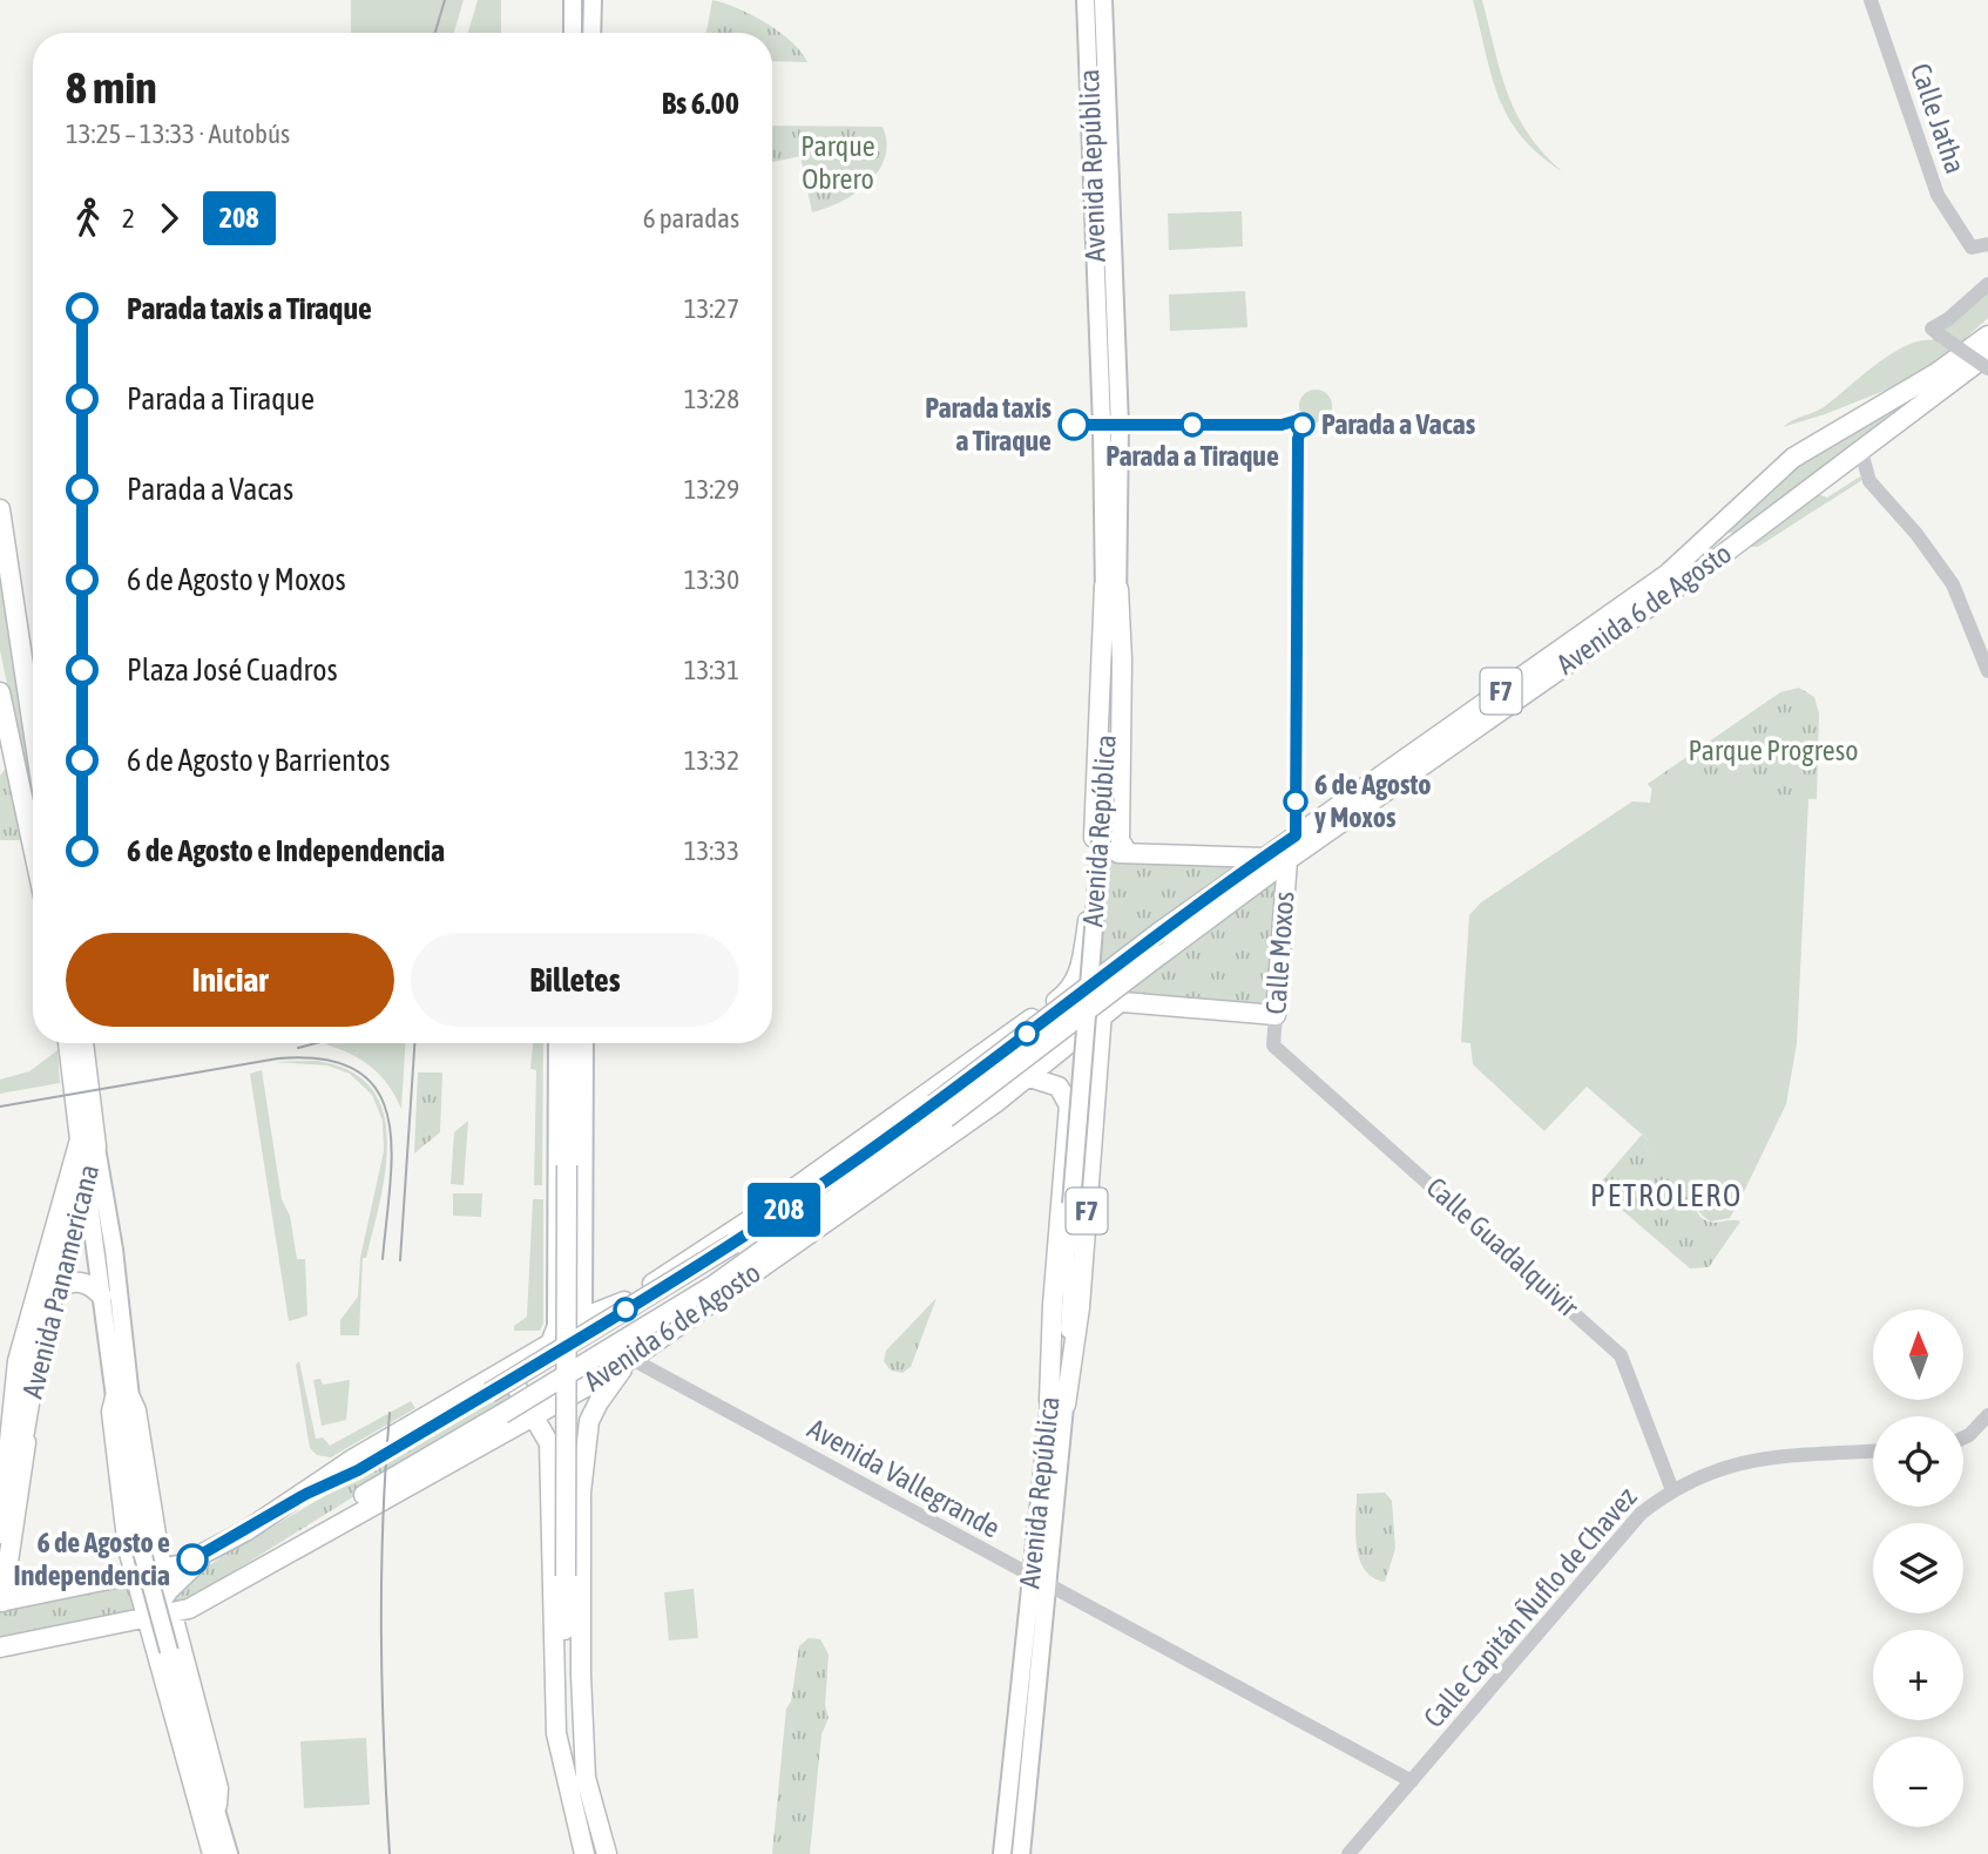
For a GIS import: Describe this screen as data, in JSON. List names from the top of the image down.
{
  "streets": {
    "main road": [
      "Avenida República",
      "Avenida 6 de Agosto",
      "F7",
      "Calle Moxos",
      "Avenida Panamericana"
    ],
    "street": [
      "Calle Jatha",
      "Calle Guadalquivir",
      "Avenida Vallegrande",
      "Calle Capitán Ñuflo de Chavez"
    ]
  },
  "crossings": [
    ["Avenida República", "Avenida 6 de Agosto"],
    ["Avenida República", "F7"],
    ["Avenida República", "Avenida Vallegrande"],
    ["Avenida 6 de Agosto", "F7"],
    ["Avenida 6 de Agosto", "Calle Moxos"],
    ["Avenida 6 de Agosto", "Avenida Vallegrande"],
    ["Calle Moxos", "Calle Guadalquivir"],
    ["Calle Guadalquivir", "Calle Capitán Ñuflo de Chavez"],
    ["Avenida Vallegrande", "Calle Capitán Ñuflo de Chavez"]
  ],
  "districts": ["PETROLERO"],
  "parks": ["Parque Obrero", "Parque Progreso"],
  "places": [
    "Parada taxis a Tiraque",
    "Parada a Tiraque",
    "Parada a Vacas",
    "6 de Agosto y Moxos",
    "6 de Agosto e Independencia"
  ],
  "lines": ["bus line 208"],
  "north": "top",
  "page": {
    "on_map": "208",
    "heading": ["8 min", "13:25 – 13:33 · Autobús", "Bs 6.00"],
    "legs": ["2", "208", "6 paradas"],
    "list": [
      {
        "name": "Parada taxis a Tiraque",
        "value": "13:27"
      },
      {
        "name": "Parada a Tiraque",
        "value": "13:28"
      },
      {
        "name": "Parada a Vacas",
        "value": "13:29"
      },
      {
        "name": "6 de Agosto y Moxos",
        "value": "13:30"
      },
      {
        "name": "Plaza José Cuadros",
        "value": "13:31"
      },
      {
        "name": "6 de Agosto y Barrientos",
        "value": "13:32"
      },
      {
        "name": "6 de Agosto e Independencia",
        "value": "13:33"
      }
    ],
    "buttons": ["Iniciar", "Billetes"],
    "map_buttons": ["+", "−"]
  }
}
